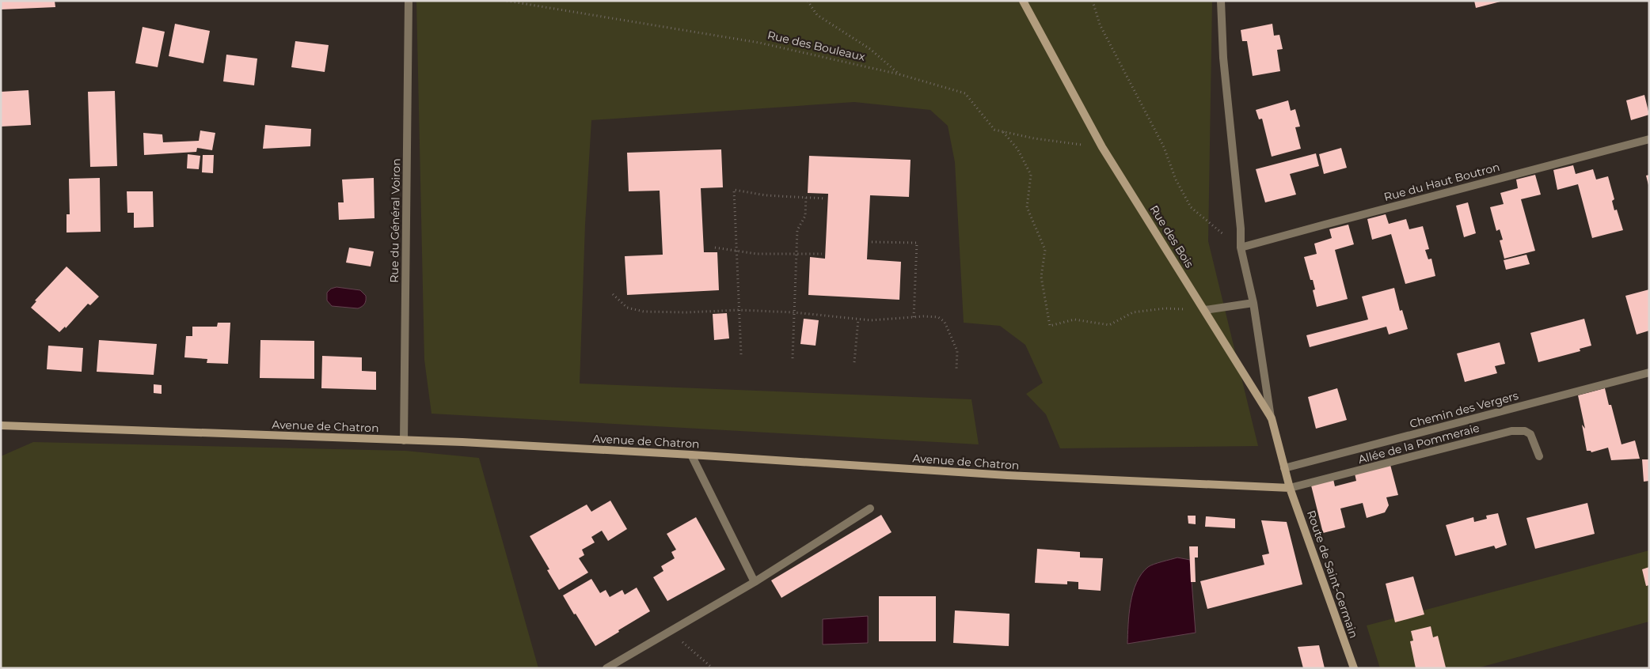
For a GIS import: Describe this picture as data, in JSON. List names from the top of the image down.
{
  "streets": {
    "street": [
      "Rue du Haut Boutron",
      "Rue du Général Voiron",
      "Rue des Bois",
      "Chemin des Vergers",
      "Avenue de Chatron",
      "Allée de la Pommeraie",
      "Route de Saint-Germain"
    ],
    "path": ["Rue des Bouleaux"]
  },
  "crossings": [
    ["Rue des Bouleaux", "Rue des Bois"],
    ["Rue du Général Voiron", "Avenue de Chatron"],
    ["Rue des Bois", "Chemin des Vergers"],
    ["Rue des Bois", "Avenue de Chatron"],
    ["Rue des Bois", "Allée de la Pommeraie"],
    ["Rue des Bois", "Route de Saint-Germain"],
    ["Avenue de Chatron", "Allée de la Pommeraie"],
    ["Avenue de Chatron", "Route de Saint-Germain"],
    ["Allée de la Pommeraie", "Route de Saint-Germain"]
  ]
}
